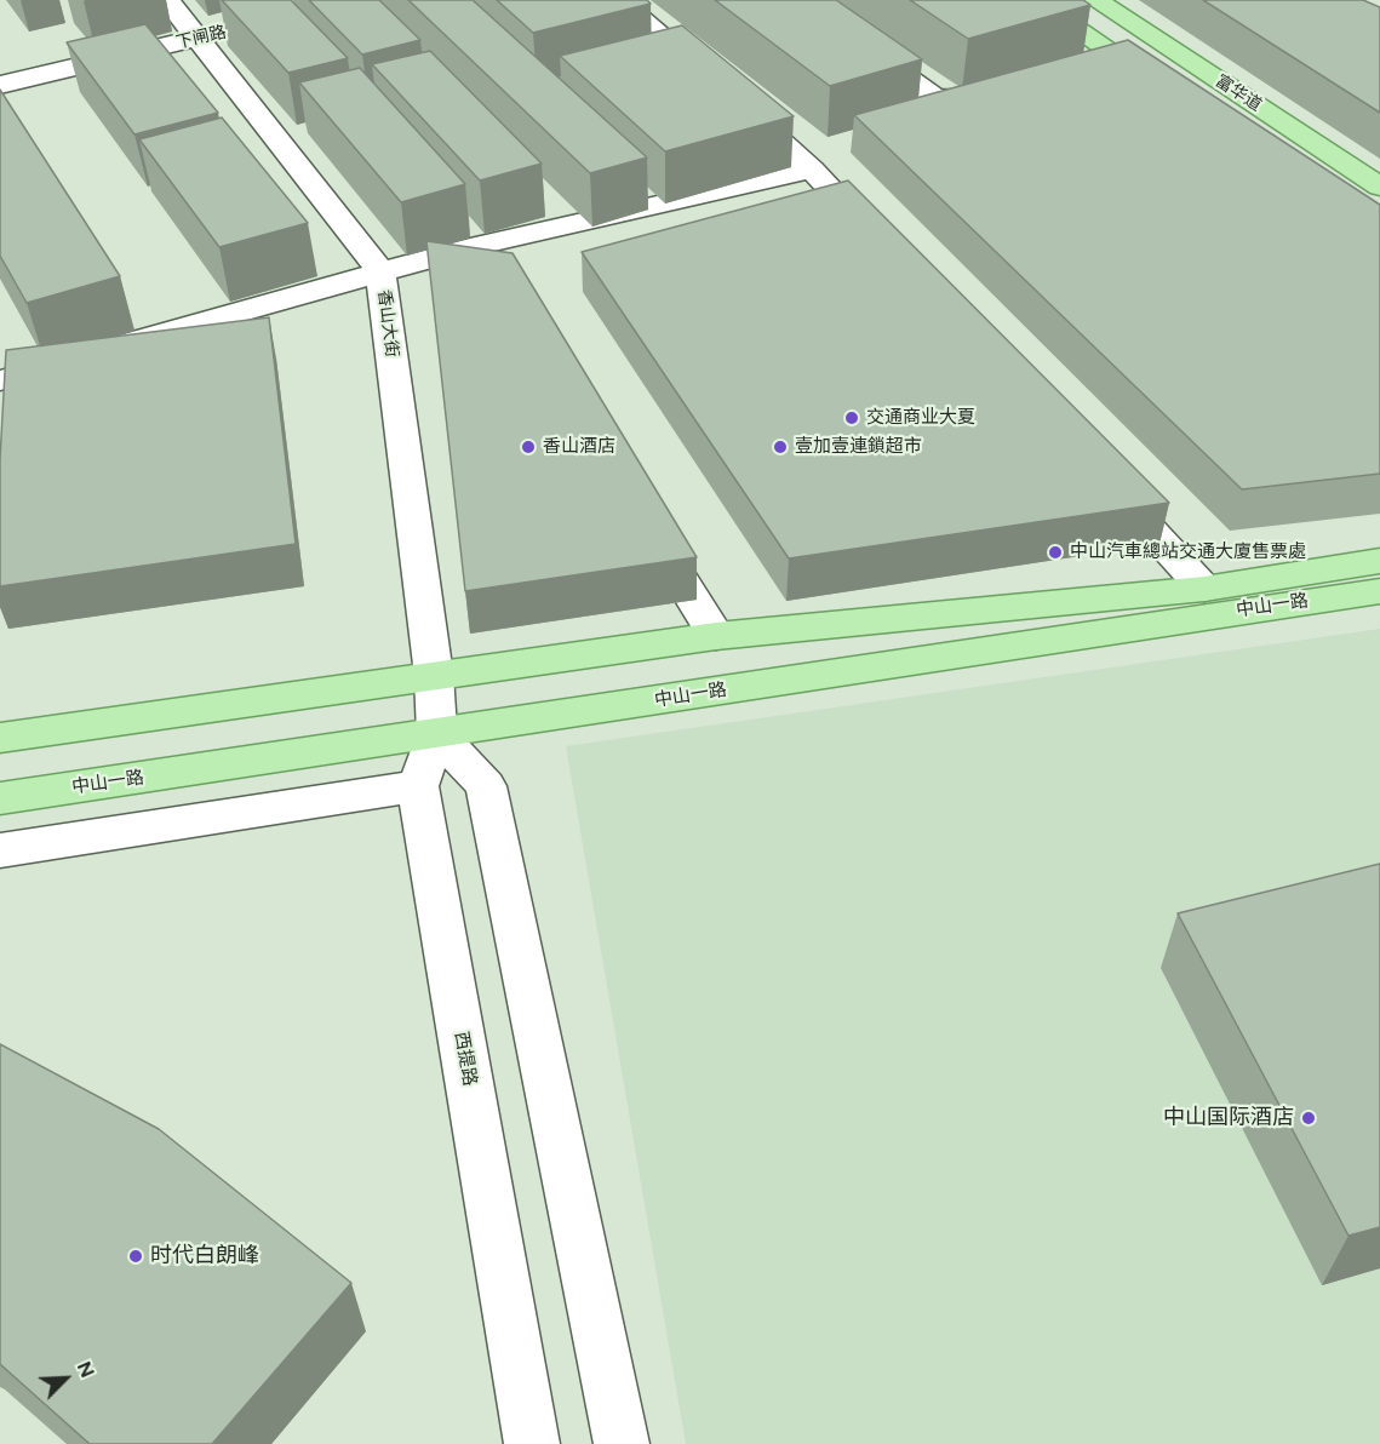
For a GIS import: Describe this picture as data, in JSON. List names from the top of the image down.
{
  "streets": {
    "main road": ["富华道", "中山一路"],
    "street": ["下闸路", "香山大街", "西提路"]
  },
  "crossings": [
    ["下闸路", "香山大街"],
    ["香山大街", "中山一路"],
    ["香山大街", "西提路"],
    ["中山一路", "西提路"]
  ],
  "places": [
    "交通商业大夏",
    "香山酒店",
    "壹加壹連鎖超市",
    "中山汽車總站交通大廈售票處",
    "中山国际酒店",
    "时代白朗峰"
  ],
  "north": "top right"
}
